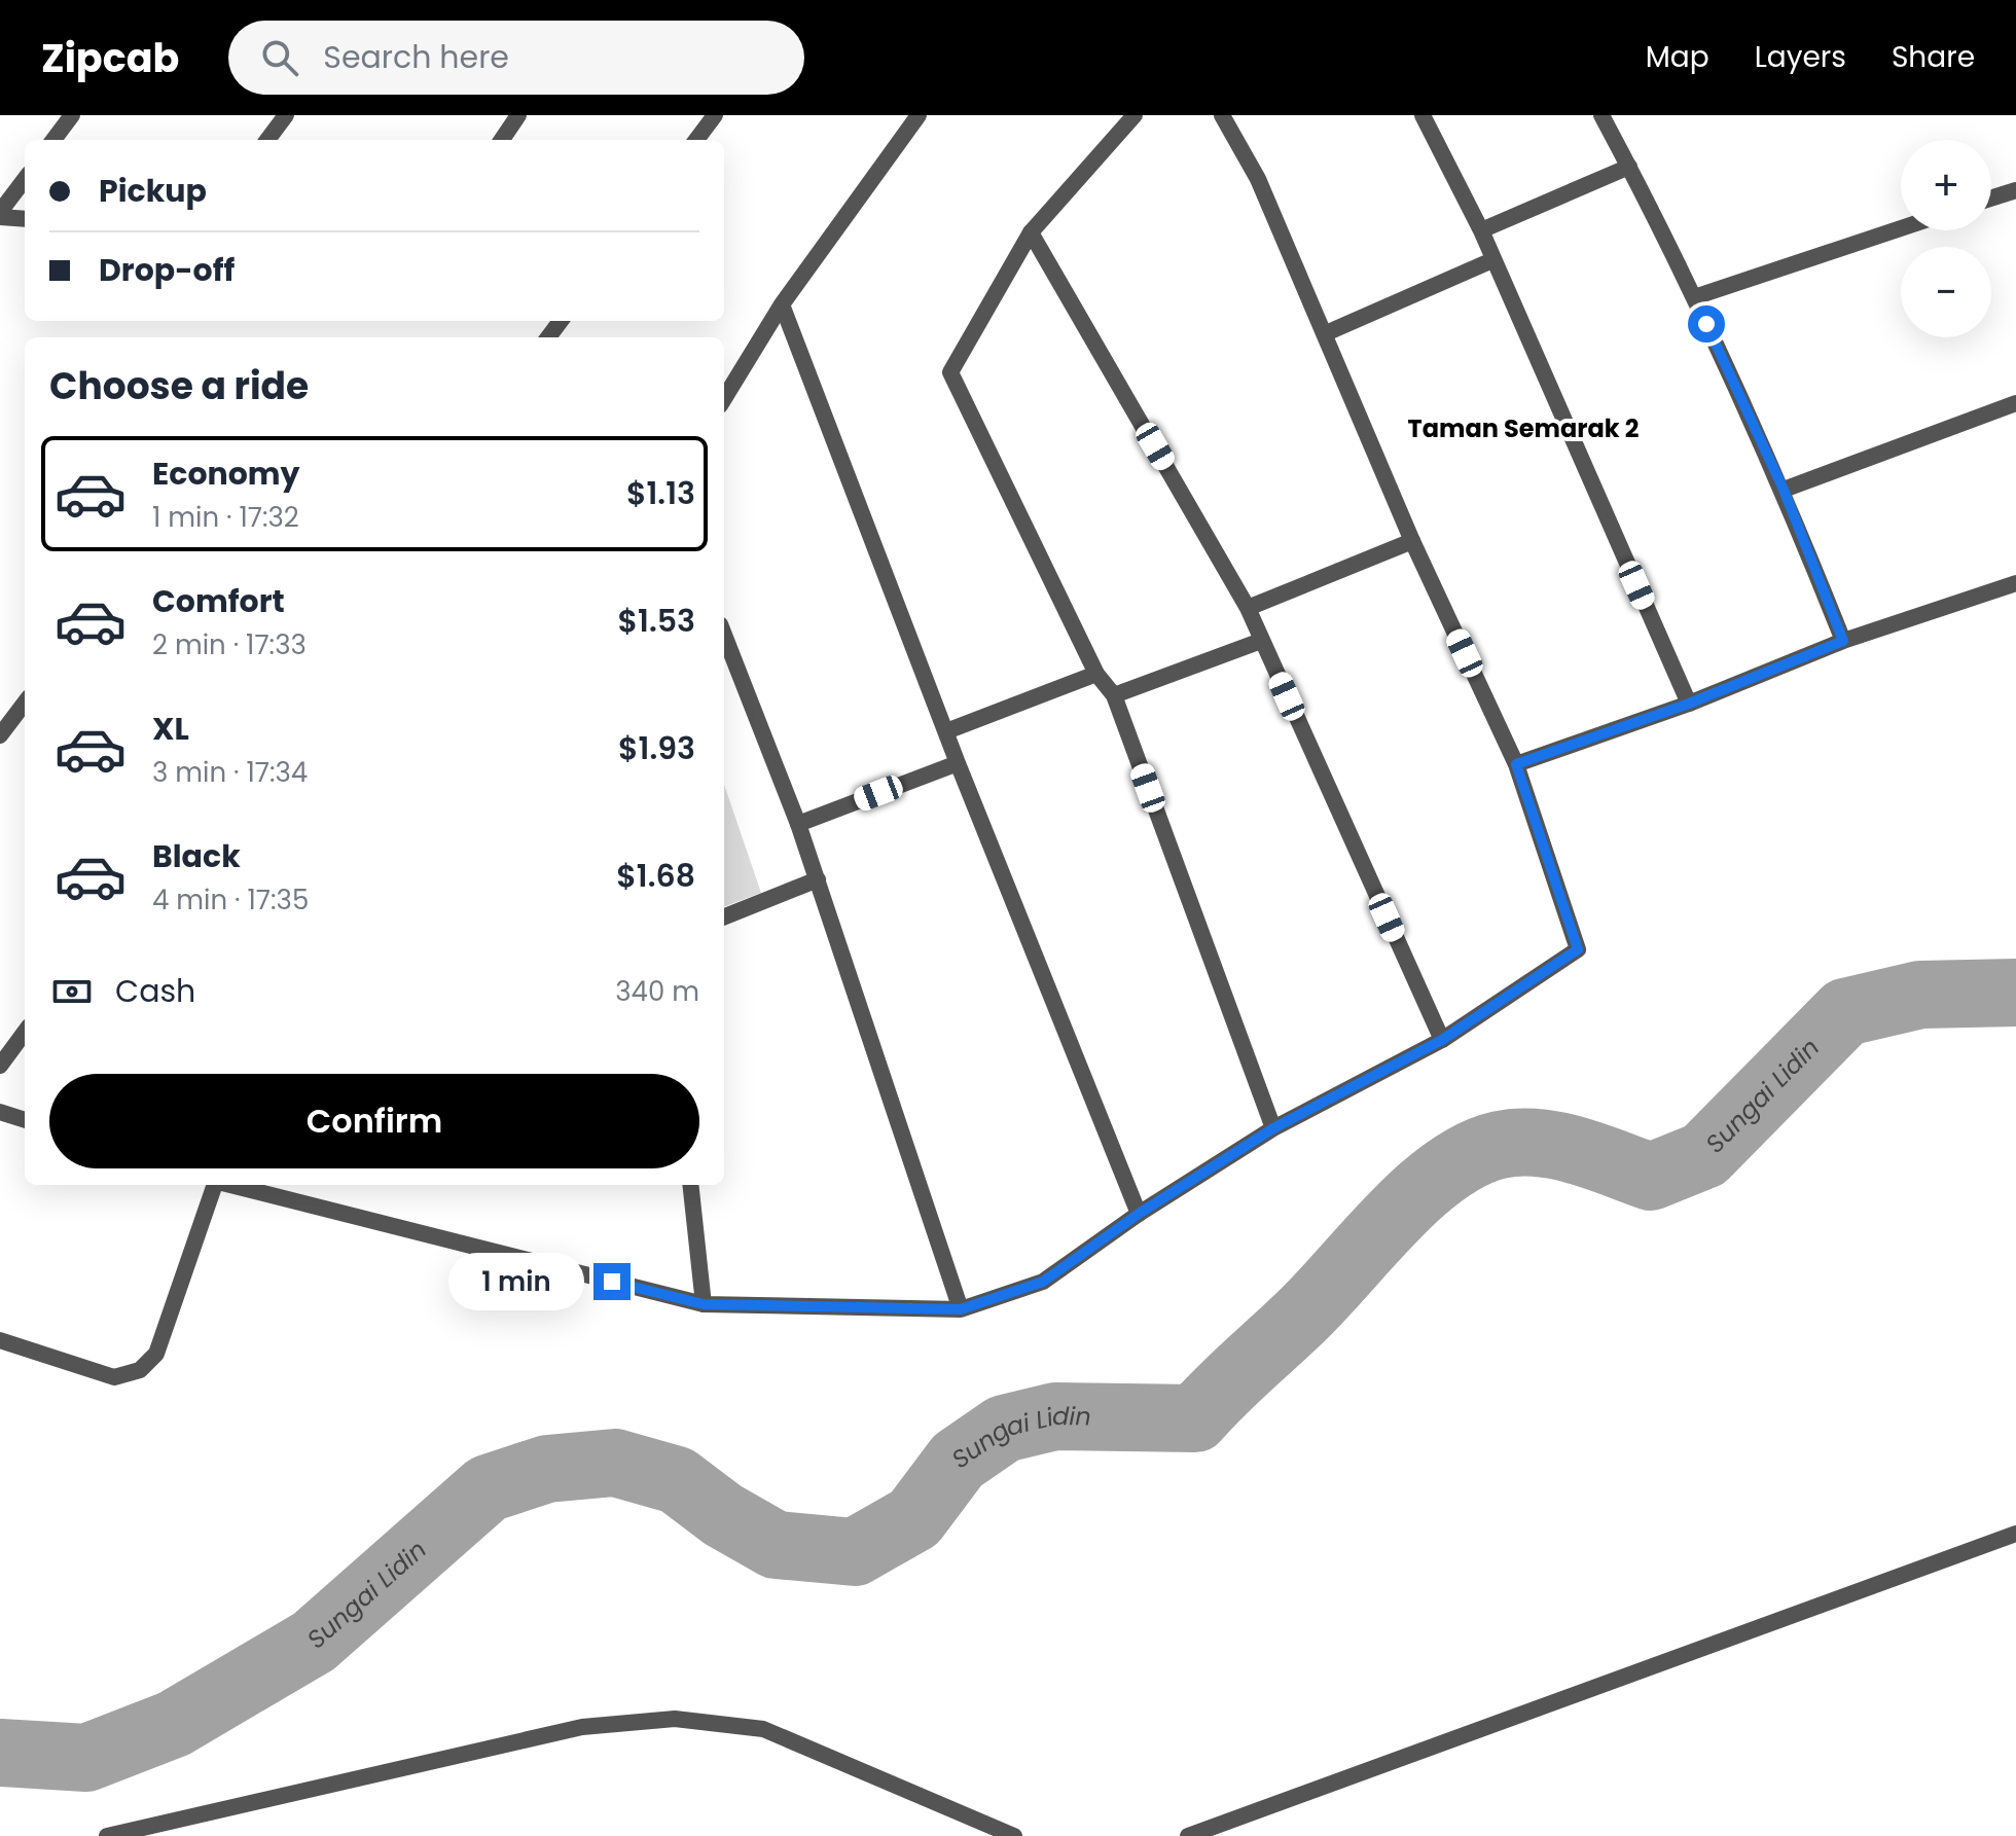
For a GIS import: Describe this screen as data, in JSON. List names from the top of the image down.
{
  "districts": ["Taman Semarak 2"],
  "water": ["Sungai Lidin"],
  "page": {
    "header": "Zipcab",
    "search": "Search here",
    "nav": ["Map", "Layers", "Share"],
    "map_buttons": ["+", "−"],
    "banner": ["Pickup", "Drop-off"],
    "heading": "Choose a ride",
    "list": [
      {
        "name": "Economy",
        "note": "1 min · 17:32",
        "value": "$1.13"
      },
      {
        "name": "Comfort",
        "note": "2 min · 17:33",
        "value": "$1.53"
      },
      {
        "name": "XL",
        "note": "3 min · 17:34",
        "value": "$1.93"
      },
      {
        "name": "Black",
        "note": "4 min · 17:35",
        "value": "$1.68"
      }
    ],
    "pay": ["Cash", "340 m"],
    "buttons": "Confirm",
    "bubble": "1 min"
  }
}
